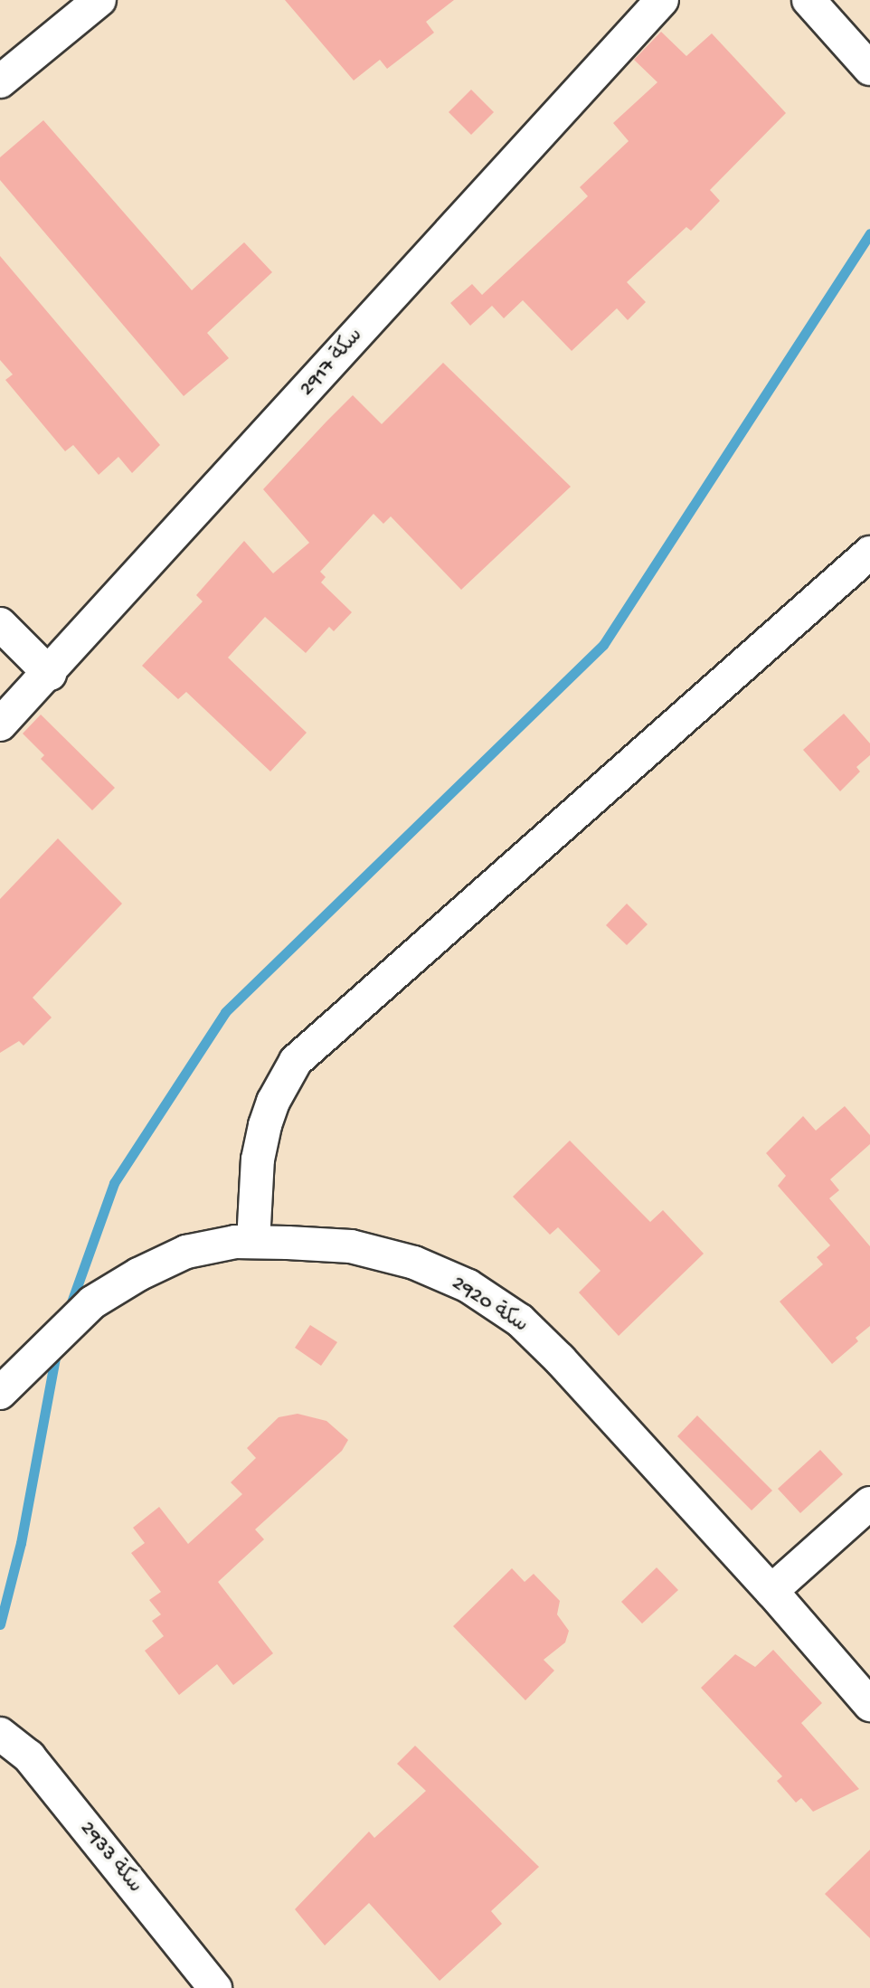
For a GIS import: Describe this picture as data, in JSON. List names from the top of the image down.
{
  "streets": {
    "street": ["سكة 2917", "سكة 2920", "سكة 2933"]
  }
}
